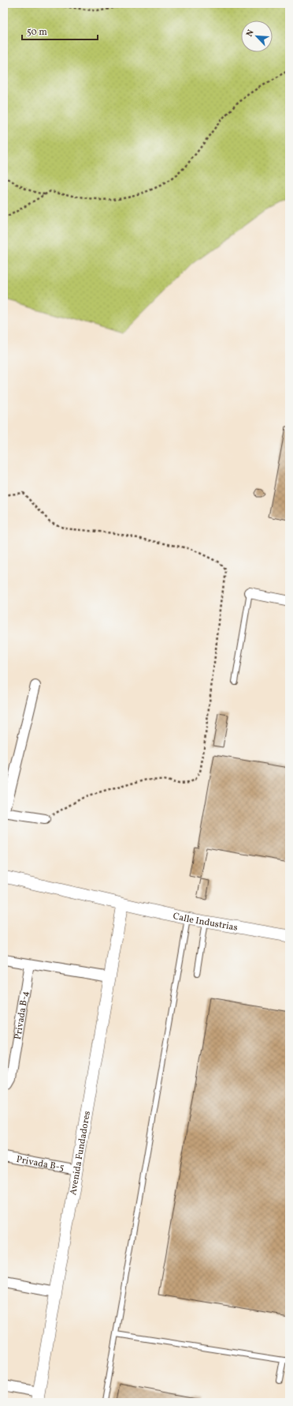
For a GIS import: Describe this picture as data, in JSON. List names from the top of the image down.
{
  "streets": {
    "street": [
      "Calle Industrias",
      "Privada B-4",
      "Avenida Fundadores",
      "Privada B-5"
    ]
  },
  "crossings": [
    ["Calle Industrias", "Avenida Fundadores"],
    ["Avenida Fundadores", "Privada B-5"]
  ],
  "scale_bar": "50 m",
  "north": "top left"
}
